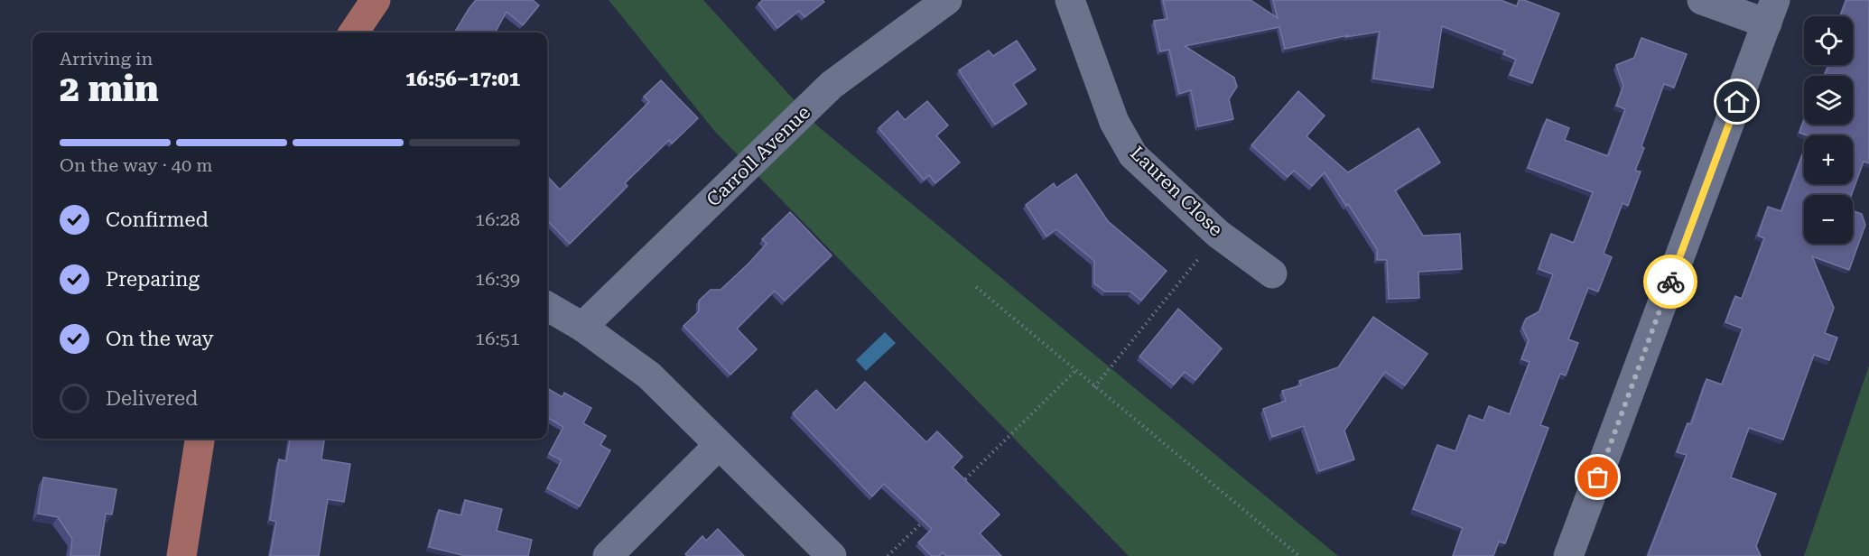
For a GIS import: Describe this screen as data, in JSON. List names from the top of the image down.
{
  "streets": {
    "street": ["Carroll Avenue", "Lauren Close"]
  },
  "page": {
    "map_buttons": ["+", "−"],
    "heading": ["2 min", "Arriving in", "16:56–17:01"],
    "bar": "On the way · 40 m",
    "list": [
      ["Confirmed", "16:28"],
      ["Preparing", "16:39"],
      ["On the way", "16:51"],
      "Delivered"
    ]
  }
}
